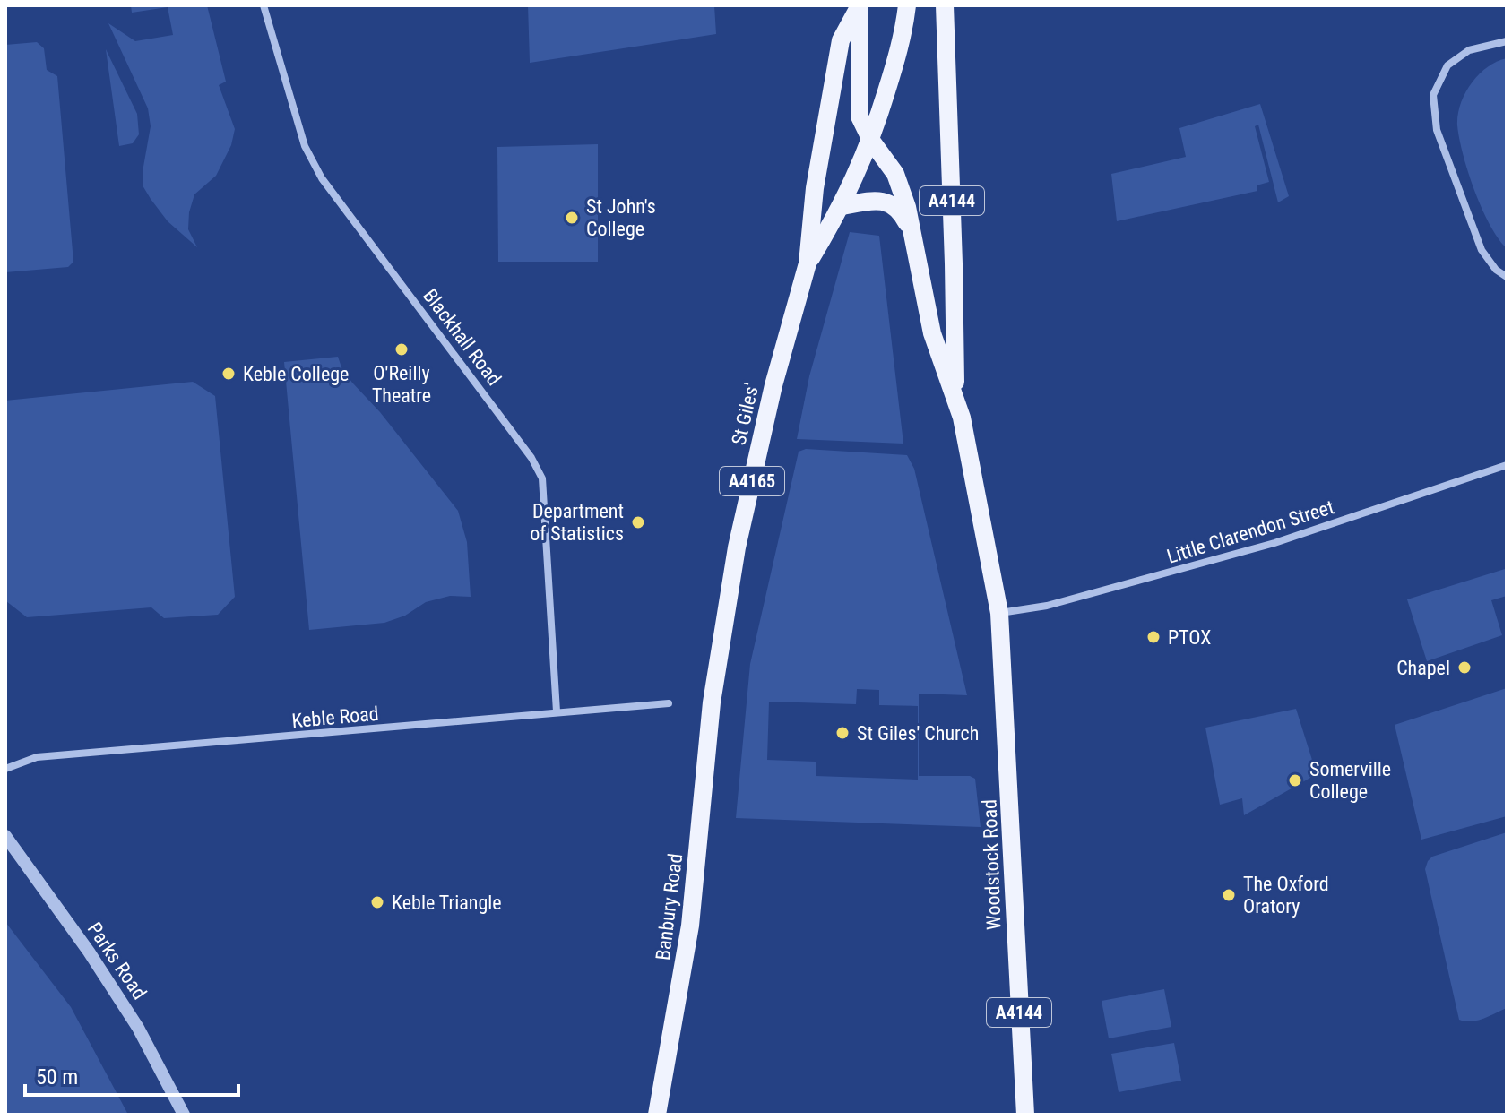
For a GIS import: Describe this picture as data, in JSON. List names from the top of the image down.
{
  "streets": {
    "main road": [
      "A4144",
      "St Giles'",
      "A4165",
      "Woodstock Road",
      "Banbury Road"
    ],
    "street": [
      "Blackhall Road",
      "Little Clarendon Street",
      "Keble Road",
      "Parks Road"
    ]
  },
  "crossings": [
    ["A4144", "St Giles'"],
    ["Blackhall Road", "Keble Road"],
    ["St Giles'", "Little Clarendon Street"],
    ["St Giles'", "Woodstock Road"],
    ["St Giles'", "Banbury Road"],
    ["Little Clarendon Street", "Woodstock Road"]
  ],
  "places": [
    "St John's College",
    "O'Reilly Theatre",
    "Keble College",
    "Department of Statistics",
    "PTOX",
    "Chapel",
    "St Giles' Church",
    "Somerville College",
    "The Oxford Oratory",
    "Keble Triangle"
  ],
  "scale_bar": "50 m"
}
